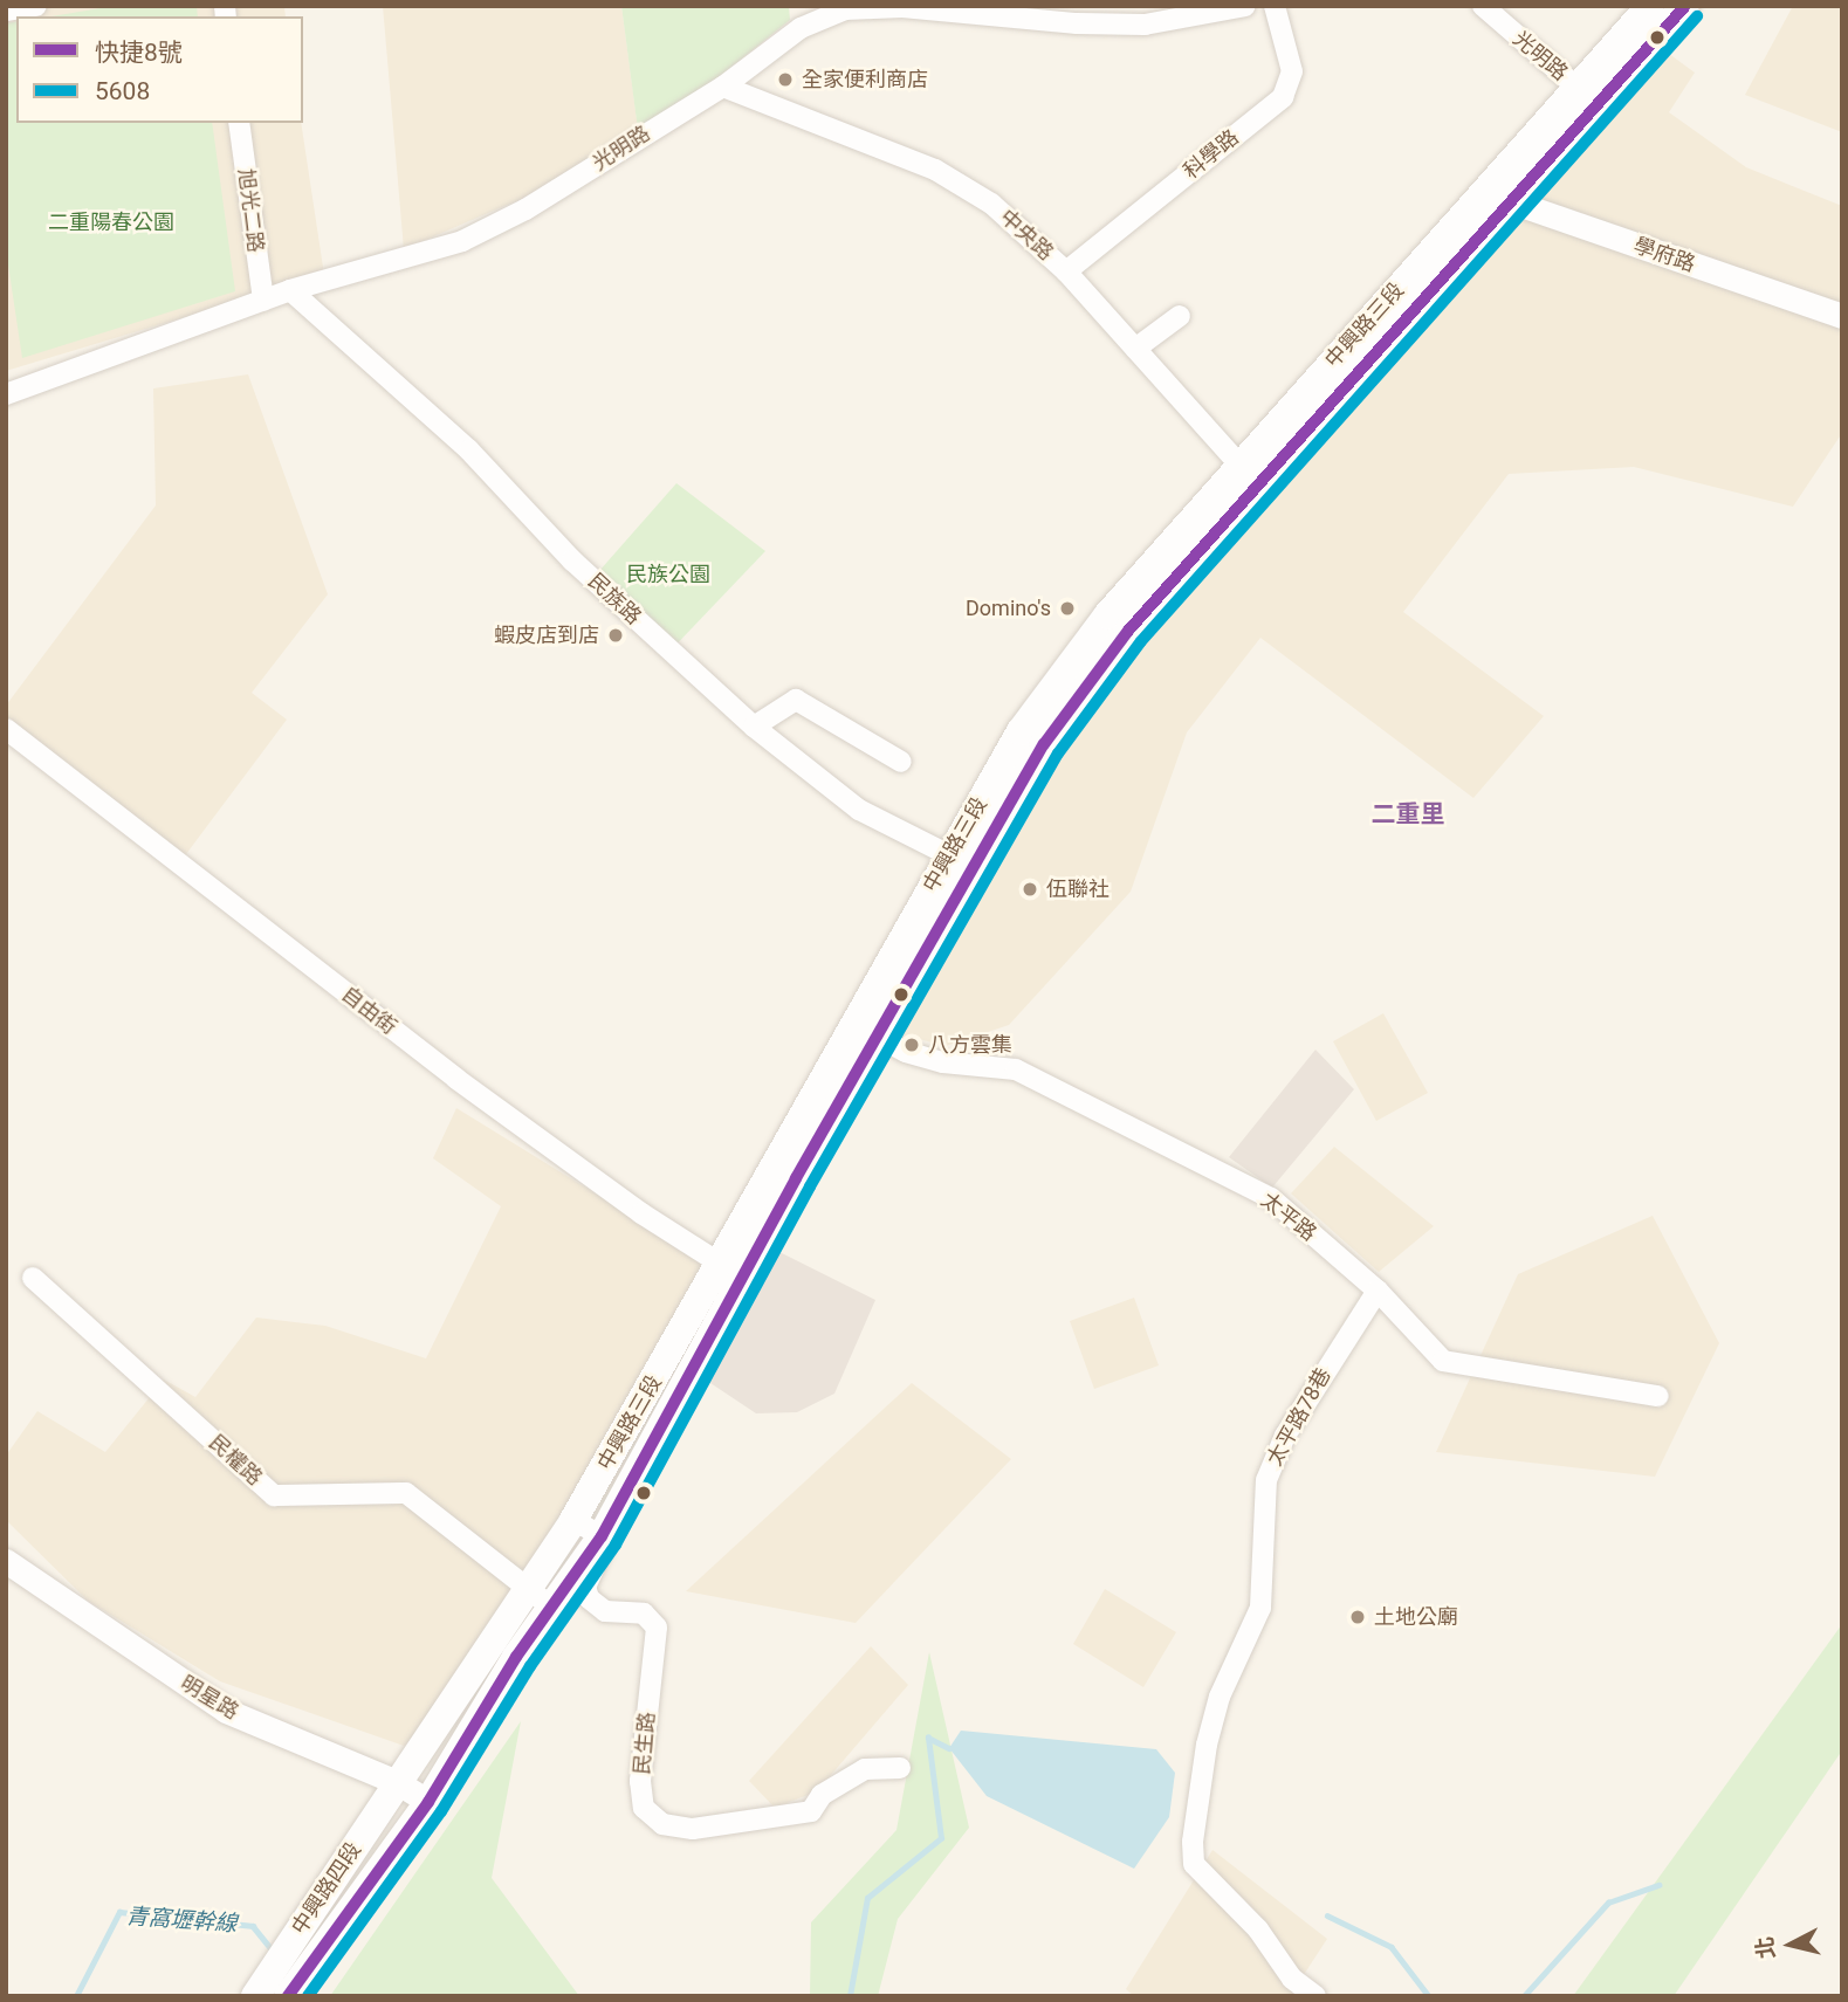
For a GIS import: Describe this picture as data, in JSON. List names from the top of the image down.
{
  "streets": {
    "main road": ["中興路三段", "中興路四段"],
    "street": [
      "光明路",
      "科學路",
      "旭光二路",
      "中央路",
      "學府路",
      "民族路",
      "自由街",
      "太平路",
      "太平路78巷",
      "民權路",
      "明星路",
      "民生路"
    ]
  },
  "crossings": [
    ["光明路", "旭光二路"],
    ["光明路", "中央路"],
    ["光明路", "中興路三段"],
    ["光明路", "民族路"],
    ["科學路", "中央路"],
    ["中央路", "中興路三段"],
    ["學府路", "中興路三段"],
    ["中興路三段", "民族路"],
    ["中興路三段", "自由街"],
    ["中興路三段", "太平路"],
    ["中興路三段", "民權路"],
    ["中興路三段", "明星路"],
    ["中興路三段", "民生路"],
    ["中興路三段", "中興路四段"],
    ["太平路", "太平路78巷"],
    ["明星路", "中興路四段"]
  ],
  "districts": ["二重里"],
  "water": ["青窩壢幹線"],
  "parks": ["二重陽春公園", "民族公園"],
  "places": [
    "全家便利商店",
    "Domino's",
    "蝦皮店到店",
    "伍聯社",
    "八方雲集",
    "土地公廟"
  ],
  "lines": ["transit line 快捷8號", "transit line 5608"],
  "legend": ["快捷8號", "5608"],
  "north": "left"
}
